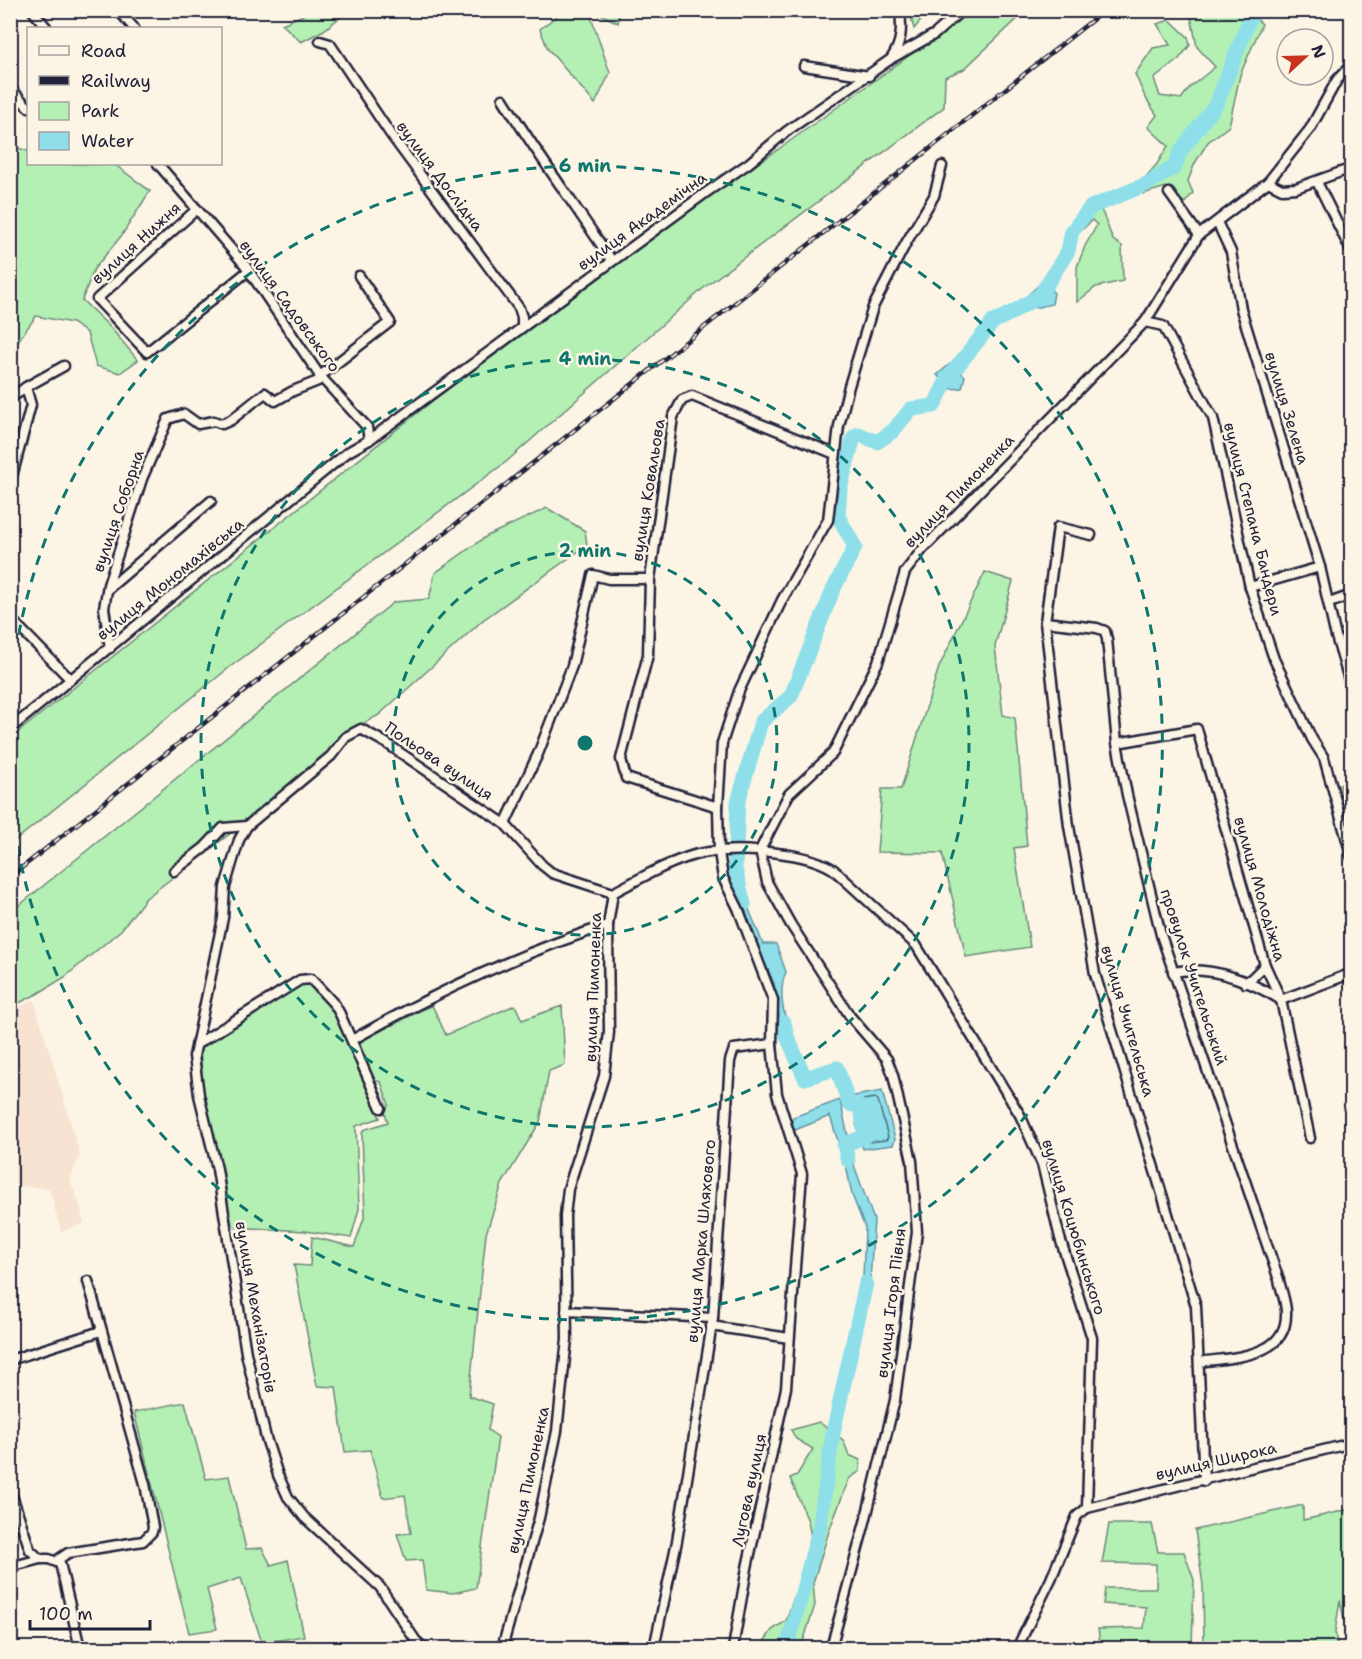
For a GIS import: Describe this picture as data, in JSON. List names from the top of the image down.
{
  "streets": {
    "street": [
      "вулиця Дослідна",
      "вулиця Академічна",
      "вулиця Нижня",
      "вулиця Садовського",
      "вулиця Зелена",
      "вулиця Ковальова",
      "вулиця Пимоненка",
      "вулиця Соборна",
      "вулиця Степана Бандери",
      "вулиця Мономахівська",
      "Польова вулиця",
      "вулиця Молодіжна",
      "провулок Учительський",
      "вулиця Учительська",
      "вулиця Коцюбинського",
      "вулиця Марка Шляхового",
      "вулиця Ігоря Півня",
      "вулиця Механізаторів",
      "вулиця Широка",
      "Лугова вулиця"
    ]
  },
  "crossings": [
    ["вулиця Академічна", "вулиця Садовського"],
    ["вулиця Академічна", "вулиця Мономахівська"],
    ["вулиця Нижня", "вулиця Садовського"],
    ["вулиця Садовського", "вулиця Соборна"],
    ["вулиця Садовського", "вулиця Мономахівська"],
    ["вулиця Зелена", "вулиця Пимоненка"],
    ["вулиця Пимоненка", "вулиця Степана Бандери"],
    ["вулиця Пимоненка", "Польова вулиця"],
    ["вулиця Пимоненка", "вулиця Коцюбинського"],
    ["вулиця Пимоненка", "вулиця Ігоря Півня"],
    ["вулиця Соборна", "вулиця Мономахівська"],
    ["Польова вулиця", "вулиця Механізаторів"],
    ["вулиця Молодіжна", "провулок Учительський"],
    ["провулок Учительський", "вулиця Учительська"],
    ["вулиця Учительська", "вулиця Широка"],
    ["вулиця Коцюбинського", "вулиця Ігоря Півня"],
    ["вулиця Коцюбинського", "вулиця Широка"],
    ["вулиця Марка Шляхового", "Лугова вулиця"]
  ],
  "legend": [
    "Road",
    "Railway",
    "Park",
    "Water"
  ],
  "scale_bar": "100 m",
  "north": "right",
  "rings": ["6 min", "4 min", "2 min"]
}
